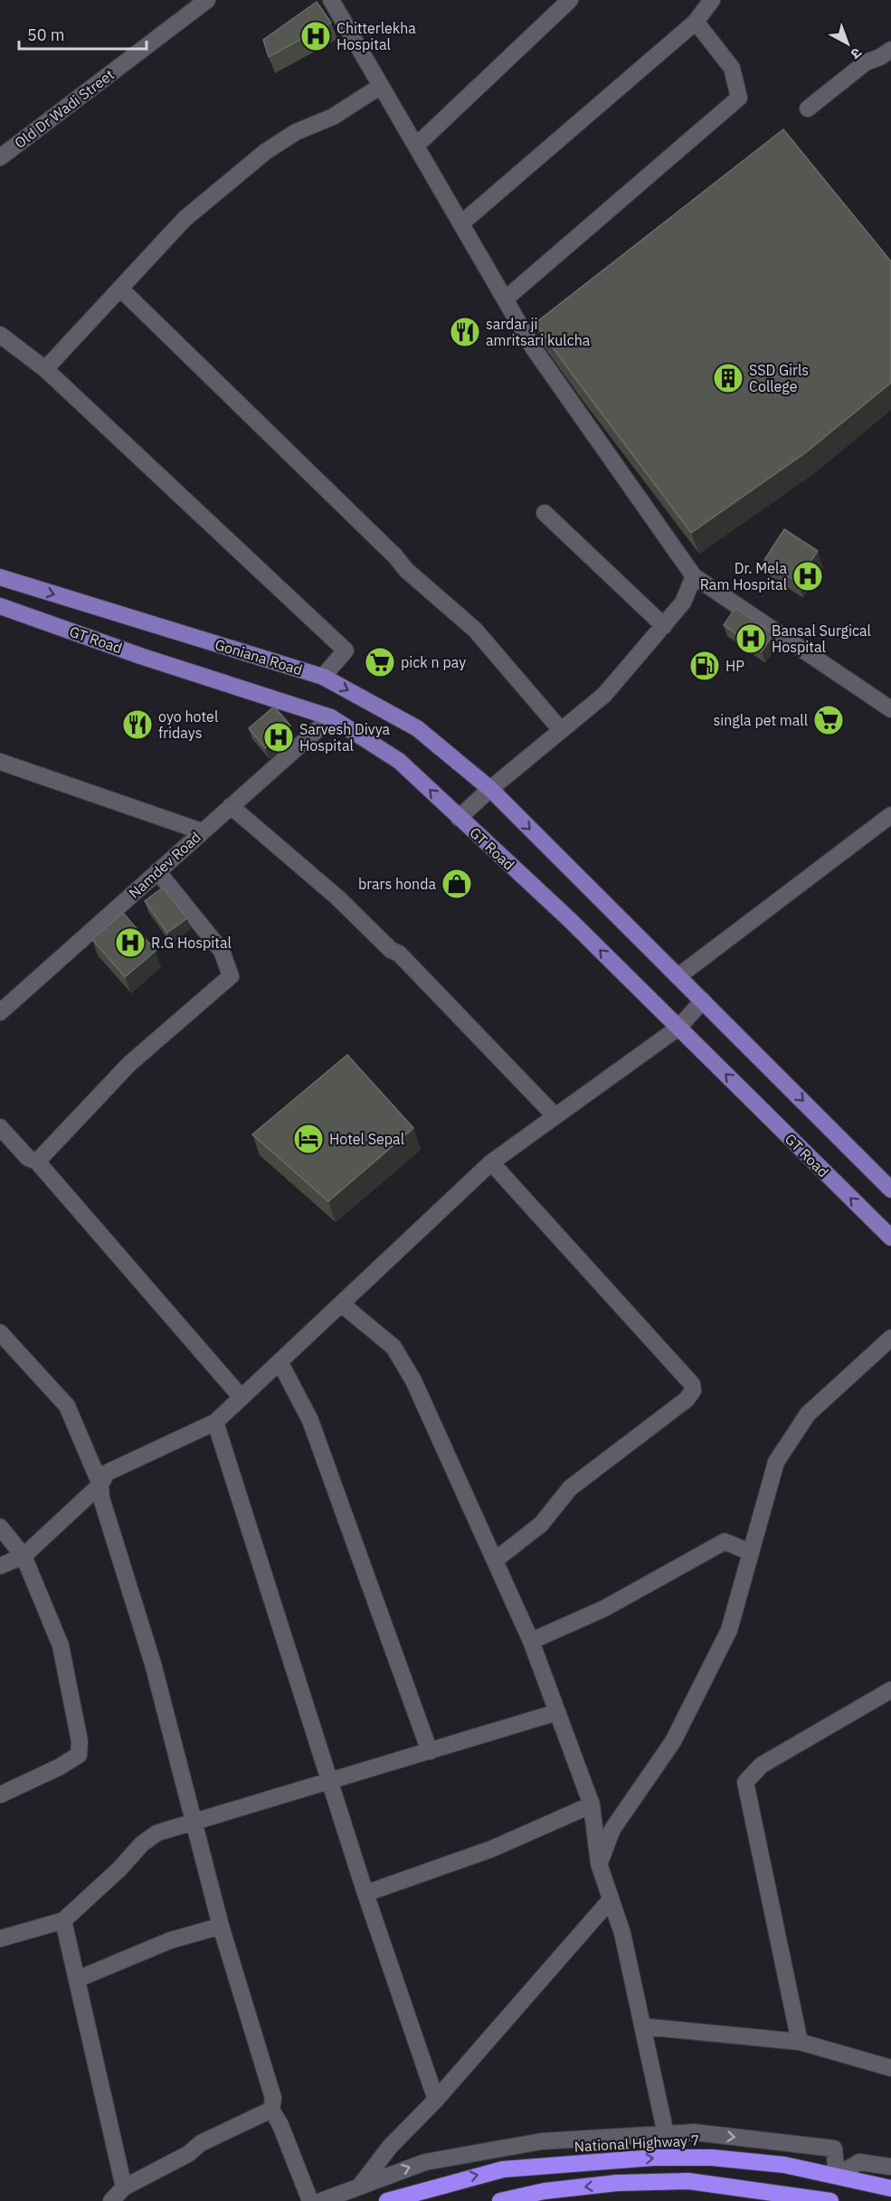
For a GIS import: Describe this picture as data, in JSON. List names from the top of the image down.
{
  "streets": {
    "highway": ["National Highway 7"],
    "main road": ["GT Road", "Goniana Road"],
    "street": ["Old Dr Wadi Street", "Namdev Road"]
  },
  "crossings": [
    ["GT Road", "Namdev Road"]
  ],
  "one_way": ["Goniana Road"],
  "places": {
    "hospital": [
      "Chitterlekha Hospital",
      "Dr. Mela Ram Hospital",
      "Bansal Surgical Hospital",
      "Sarvesh Divya Hospital",
      "R.G Hospital"
    ],
    "restaurant": ["sardar ji amritsari kulcha", "oyo hotel fridays"],
    "building": ["SSD Girls College"],
    "supermarket": ["pick n pay", "singla pet mall"],
    "fuel station": ["HP"],
    "shop": ["brars honda"],
    "hotel": ["Hotel Sepal"]
  },
  "scale_bar": "50 m",
  "north": "bottom right"
}
